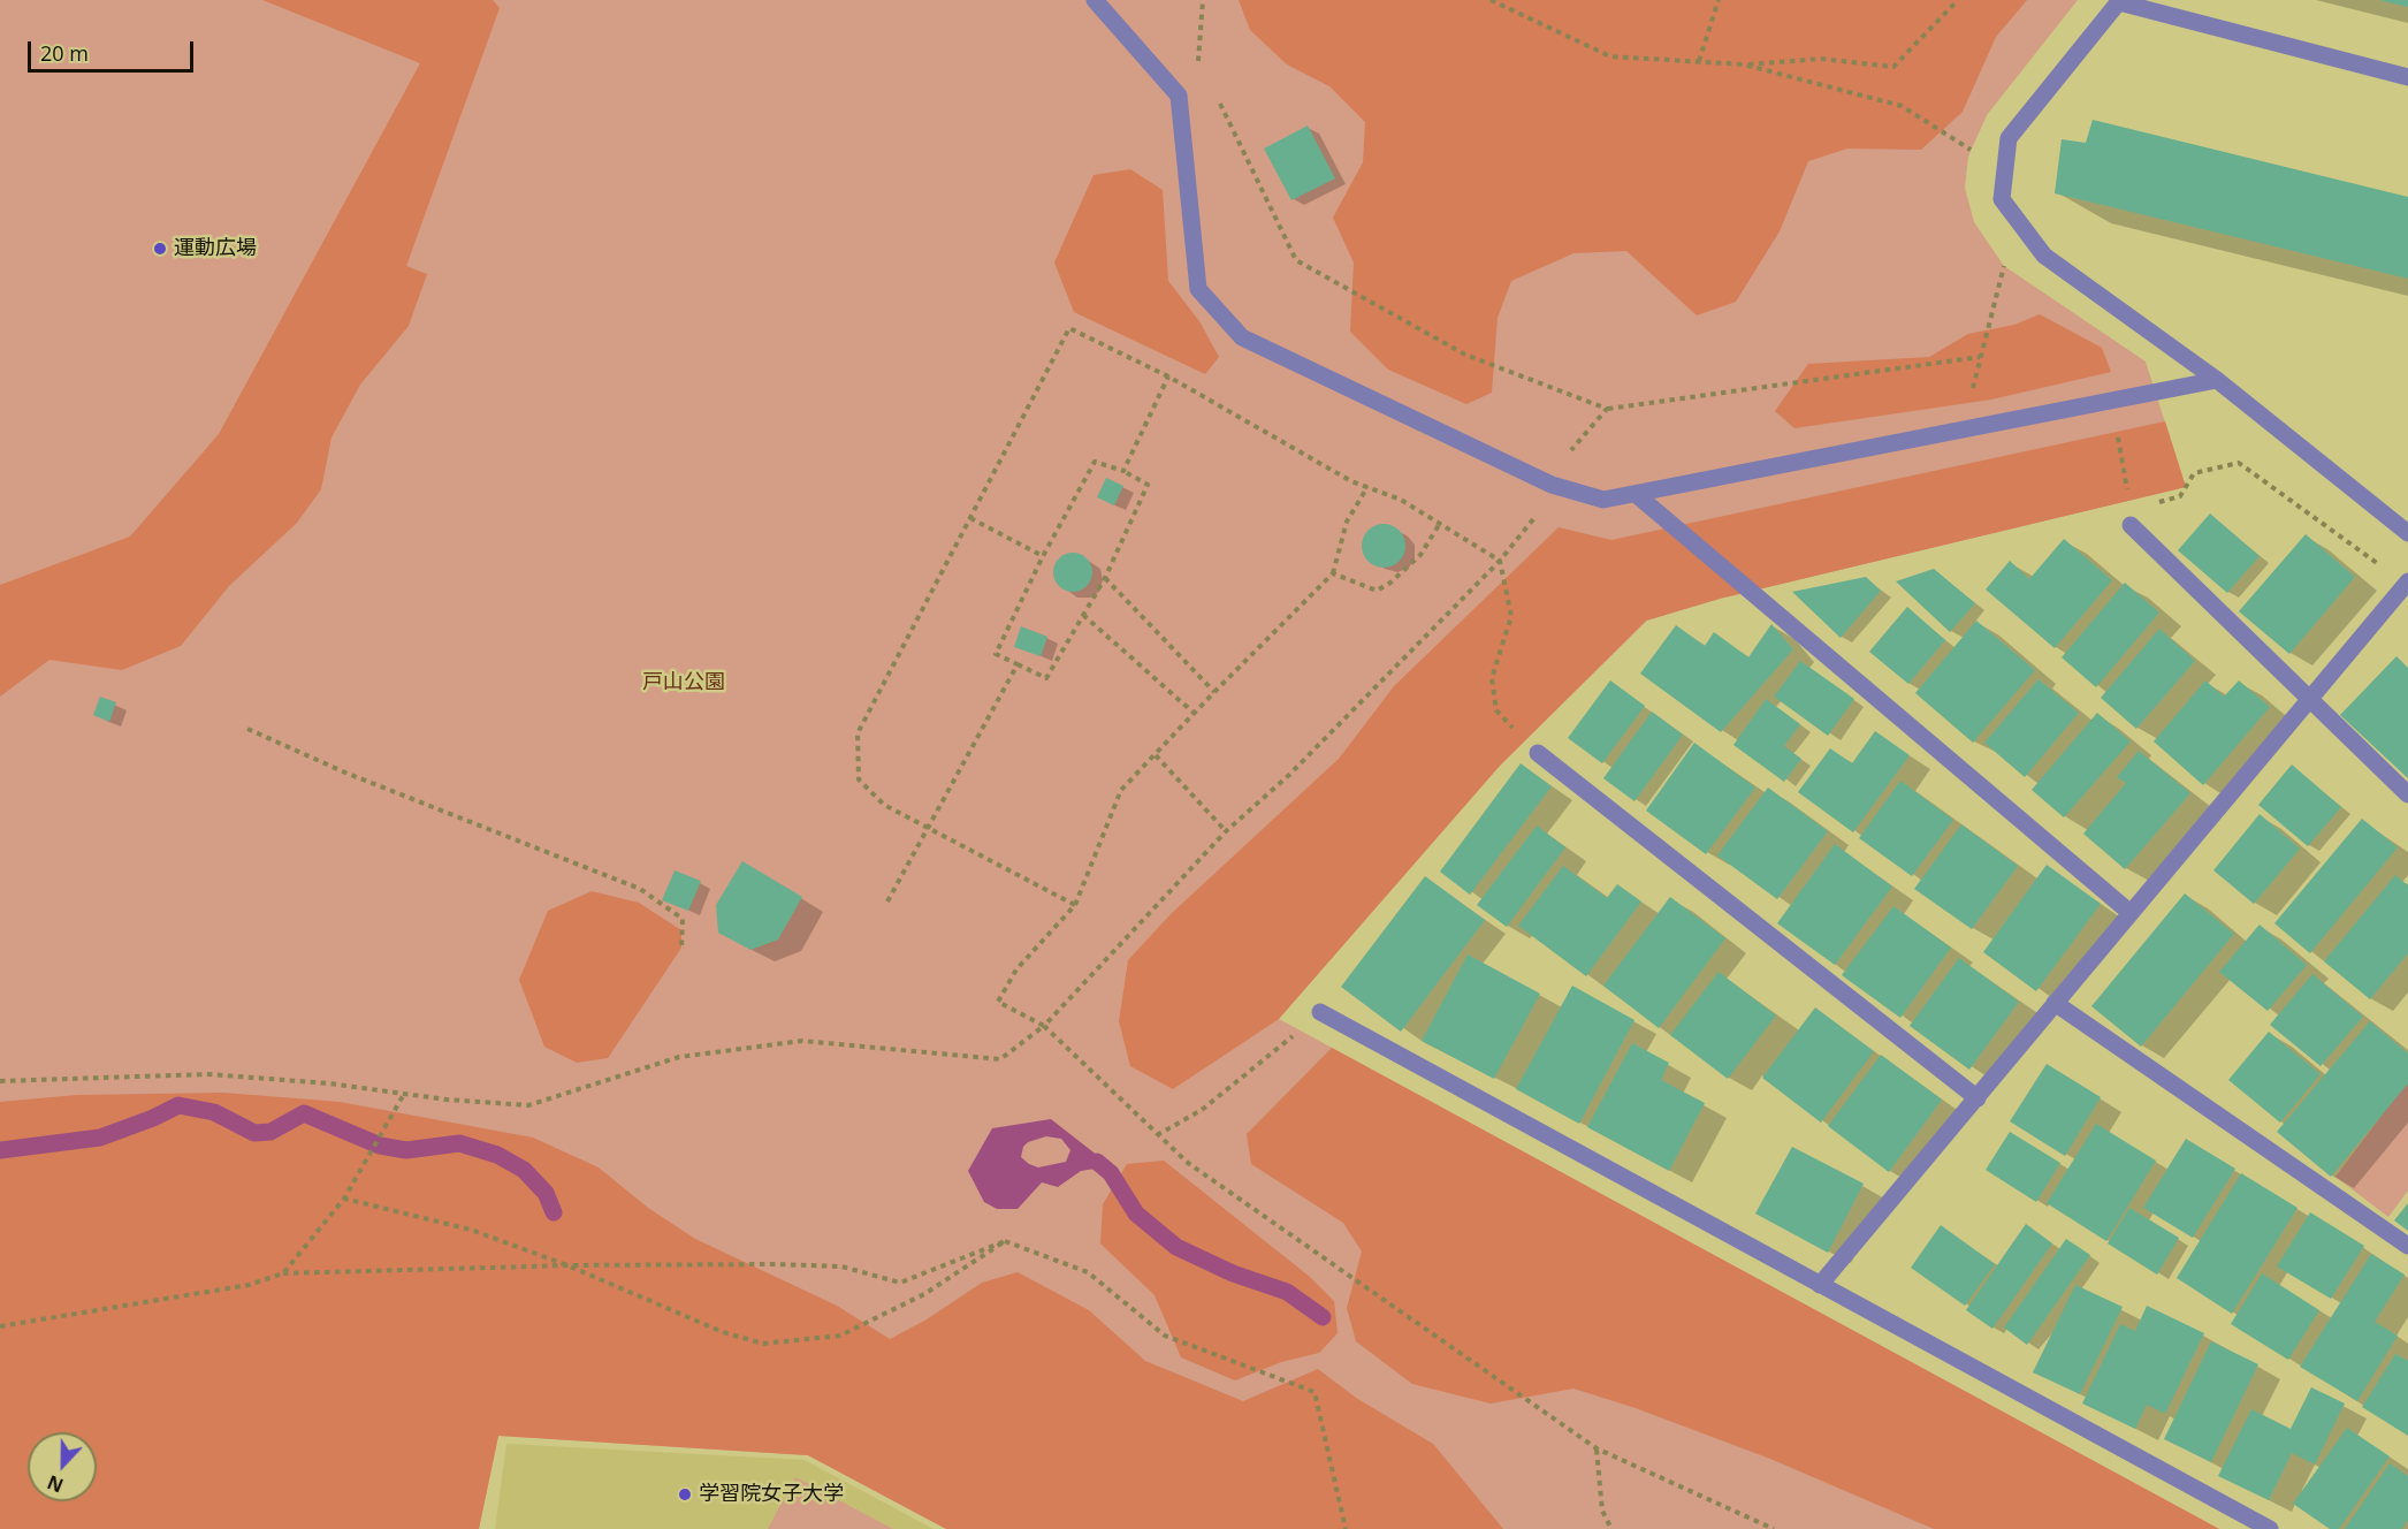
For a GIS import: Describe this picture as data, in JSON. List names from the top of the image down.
{
  "parks": ["戸山公園"],
  "places": ["運動広場", "学習院女子大学"],
  "scale_bar": "20 m",
  "north": "bottom"
}
